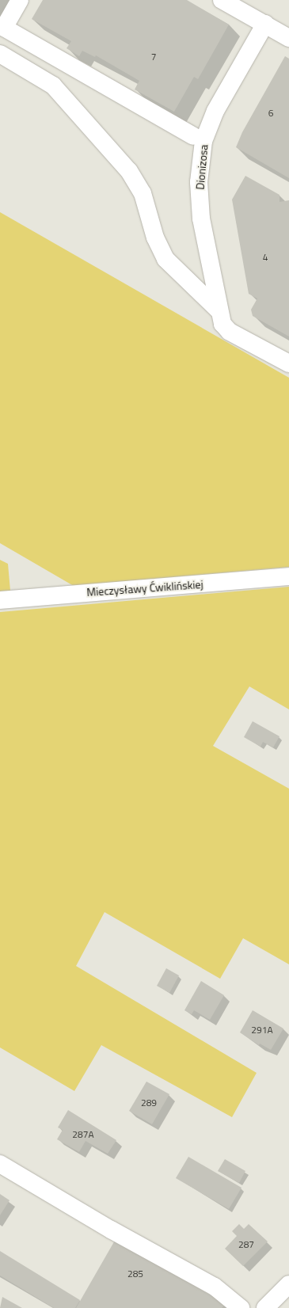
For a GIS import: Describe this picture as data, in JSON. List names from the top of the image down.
{
  "streets": {
    "street": ["Dionizosa", "Mieczysławy Ćwiklińskiej"]
  },
  "house_numbers": [
    "7",
    "6",
    "4",
    "291A",
    "289",
    "287A",
    "287",
    "285"
  ]
}
